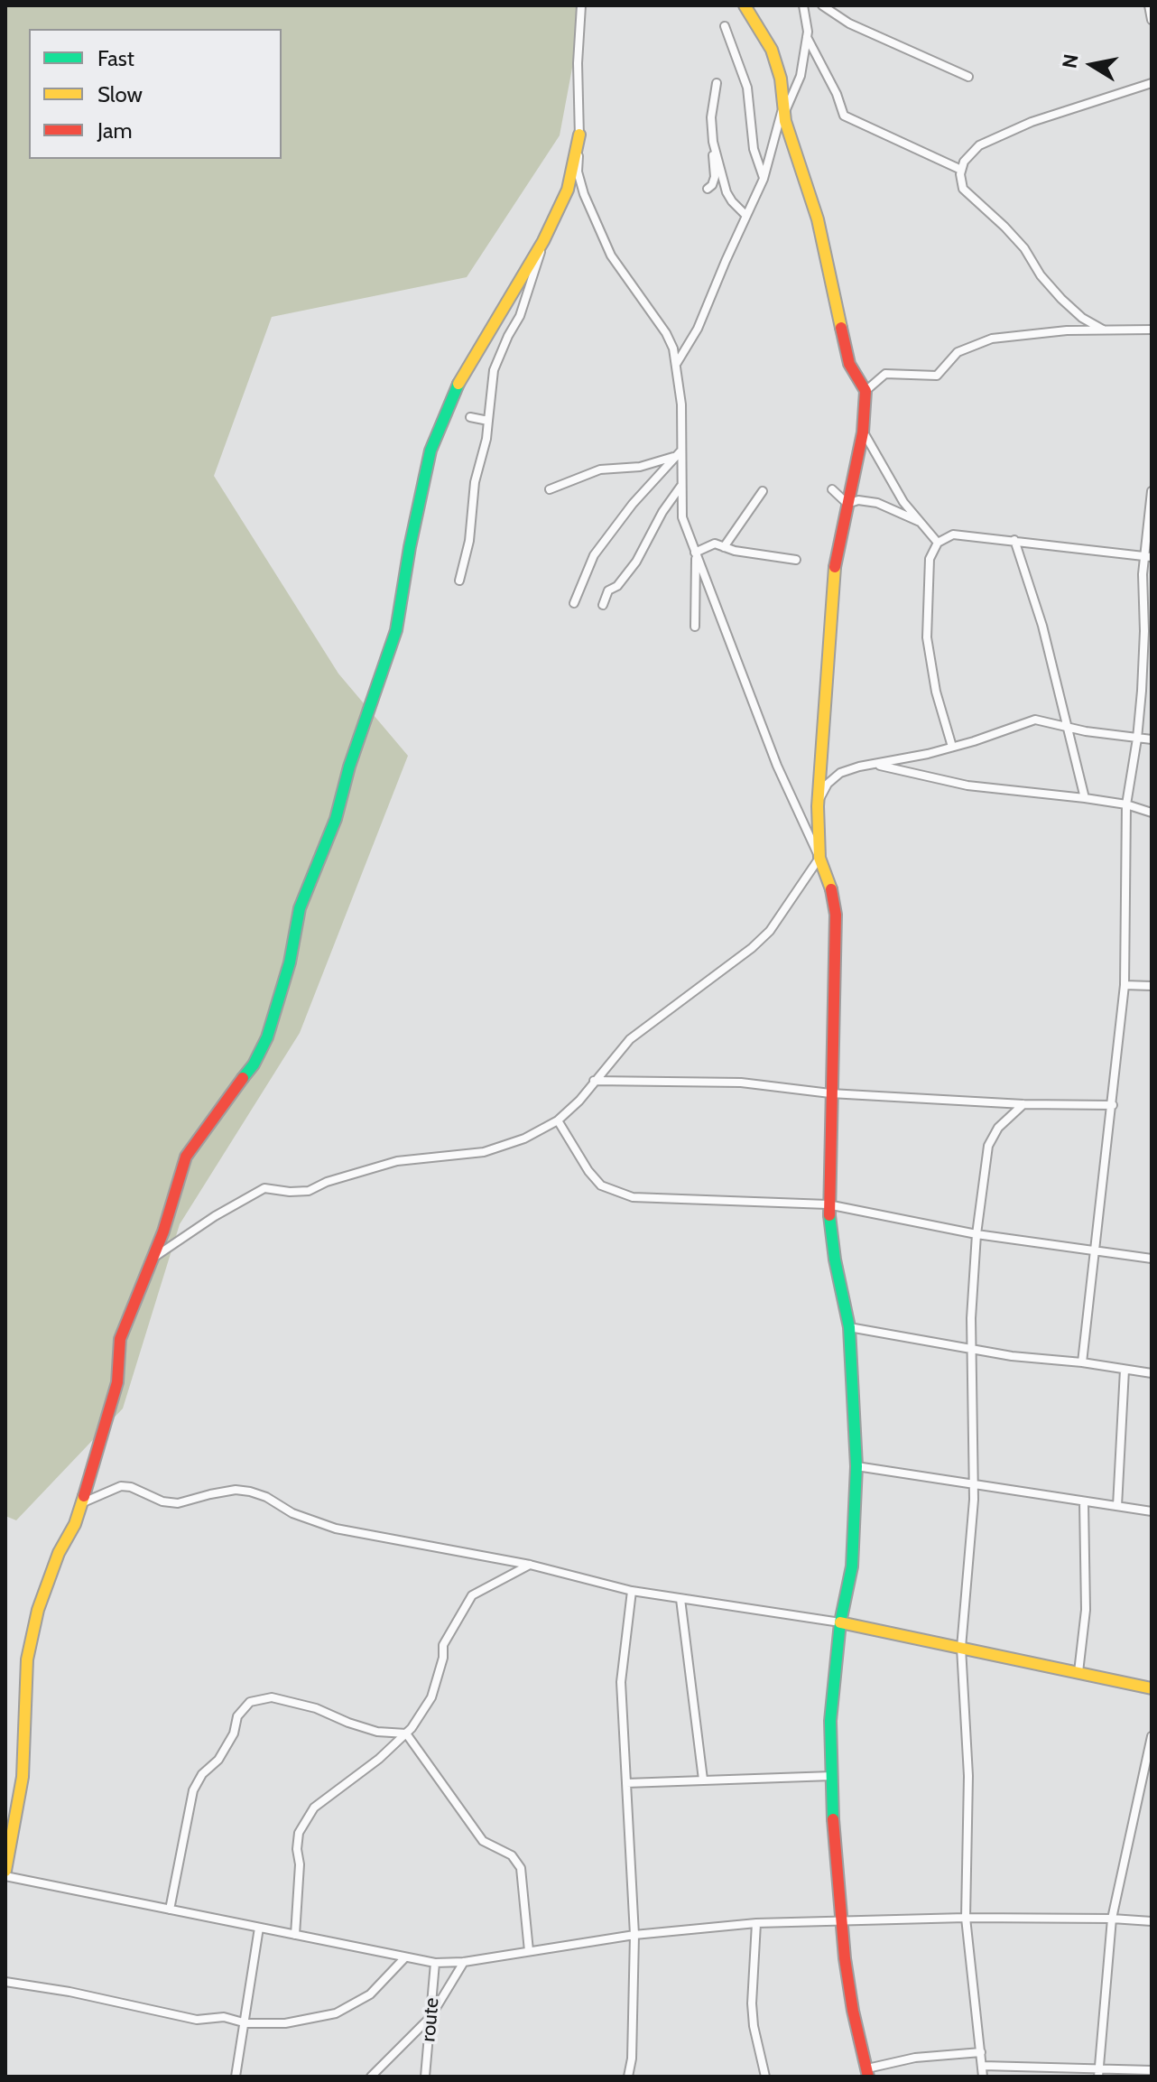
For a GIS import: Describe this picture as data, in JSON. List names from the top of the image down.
{
  "streets": {
    "street": ["route"]
  },
  "legend": ["Fast", "Slow", "Jam"],
  "north": "left"
}
